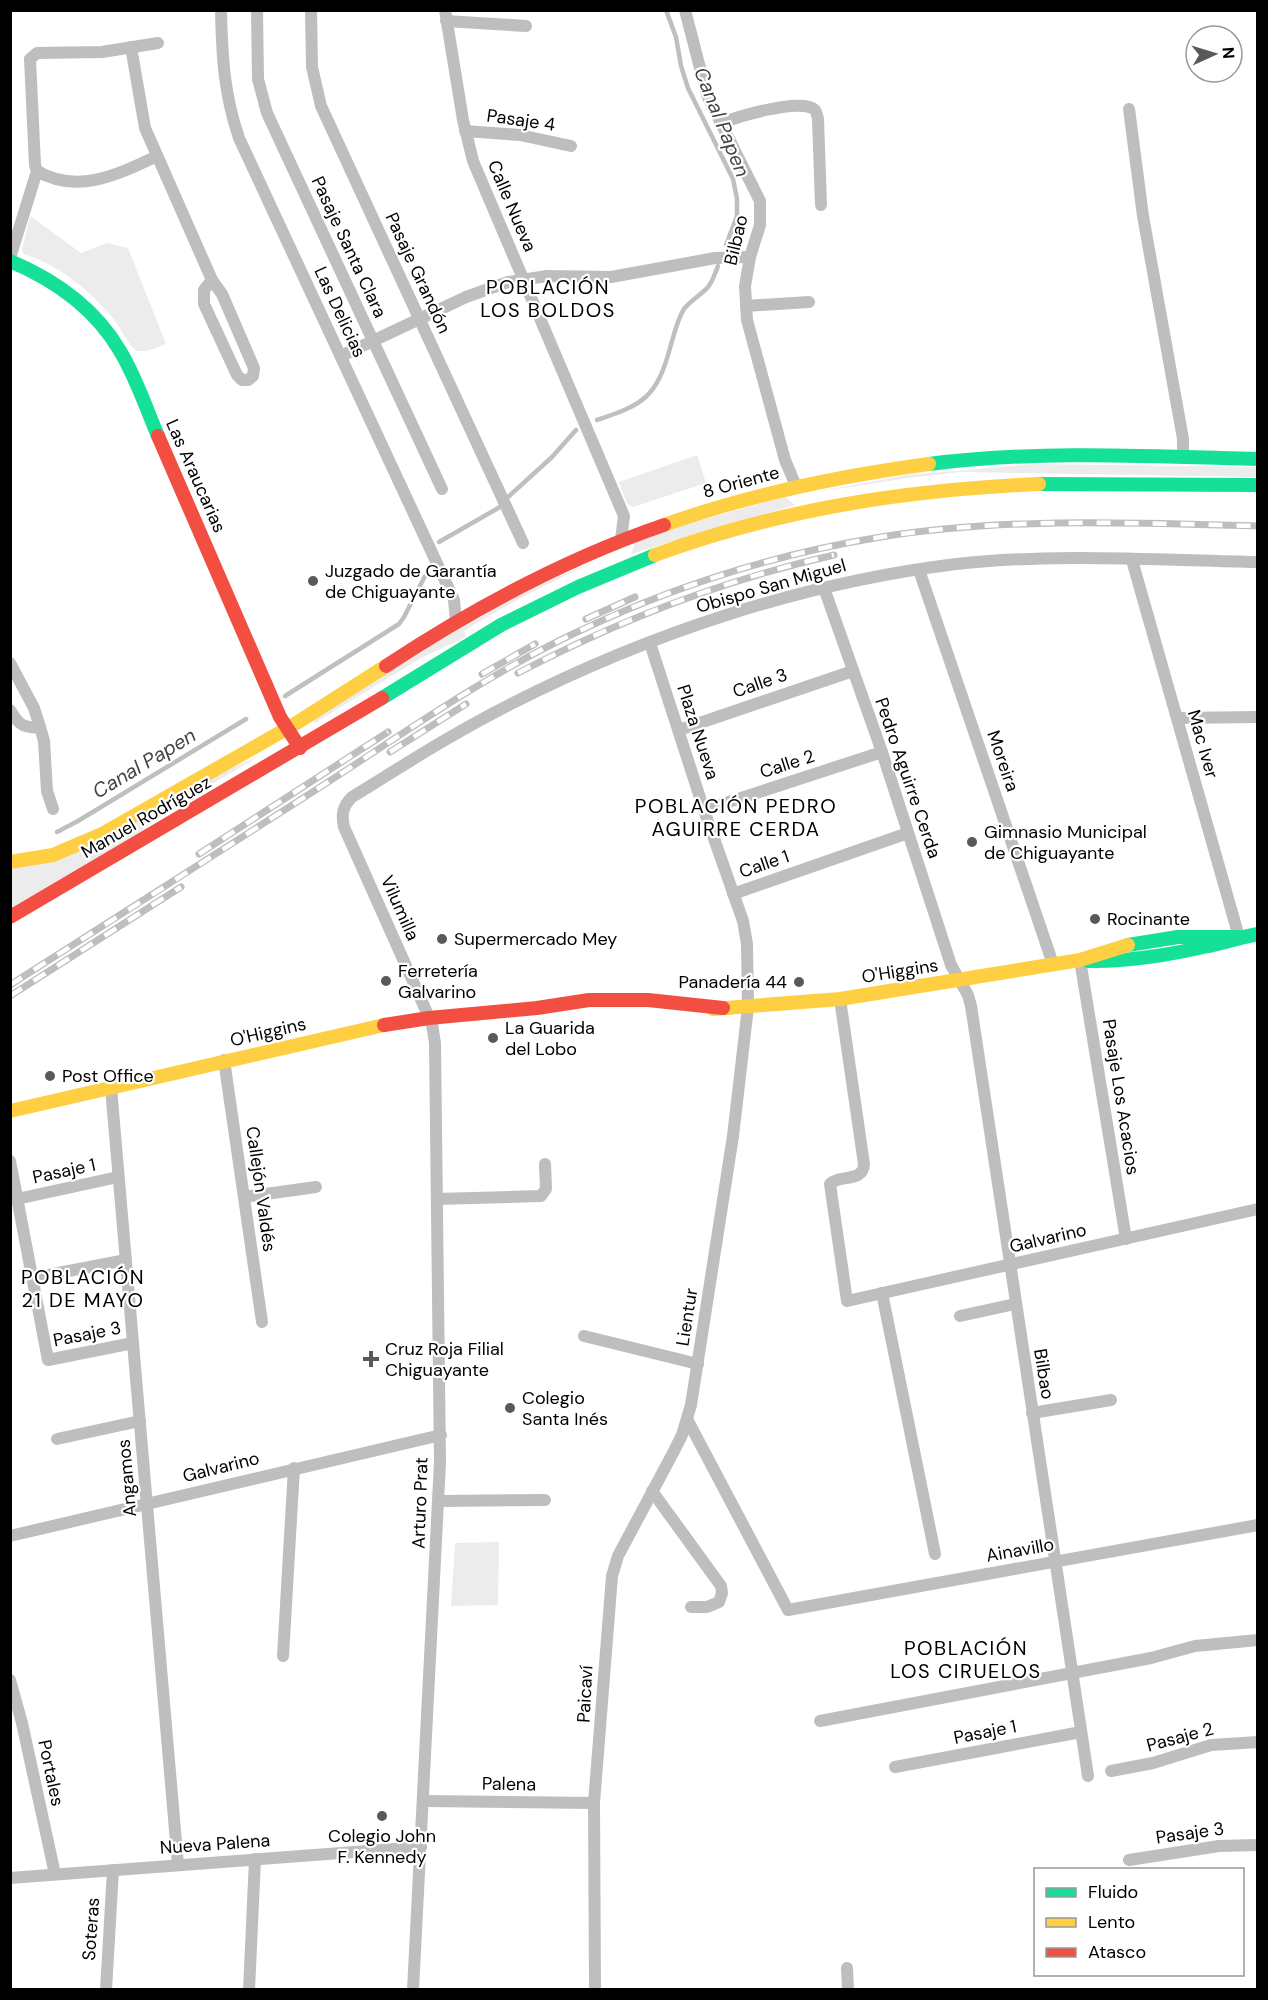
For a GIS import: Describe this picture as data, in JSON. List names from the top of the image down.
{
  "streets": {
    "main road": [
      "Las Araucarias",
      "8 Oriente",
      "Manuel Rodríguez",
      "O'Higgins"
    ],
    "street": [
      "Pasaje 4",
      "Calle Nueva",
      "Bilbao",
      "Pasaje Santa Clara",
      "Pasaje Grandón",
      "Las Delicias",
      "Obispo San Miguel",
      "Calle 3",
      "Plaza Nueva",
      "Mac Iver",
      "Moreira",
      "Calle 2",
      "Pedro Aguirre Cerda",
      "Calle 1",
      "Vilumilla",
      "Pasaje Los Acacios",
      "Pasaje 1",
      "Callejón Valdés",
      "Galvarino",
      "Lientur",
      "Pasaje 3",
      "Angamos",
      "Arturo Prat",
      "Ainavillo",
      "Paicaví",
      "Pasaje 2",
      "Portales",
      "Palena",
      "Nueva Palena",
      "Soteras"
    ]
  },
  "crossings": [
    ["Pasaje 4", "Calle Nueva"],
    ["Calle Nueva", "8 Oriente"],
    ["Bilbao", "8 Oriente"],
    ["Bilbao", "Pedro Aguirre Cerda"],
    ["Bilbao", "O'Higgins"],
    ["Bilbao", "Pasaje 1"],
    ["Bilbao", "Galvarino"],
    ["Bilbao", "Ainavillo"],
    ["Las Delicias", "8 Oriente"],
    ["Las Araucarias", "8 Oriente"],
    ["Las Araucarias", "Manuel Rodríguez"],
    ["8 Oriente", "Manuel Rodríguez"],
    ["Obispo San Miguel", "Plaza Nueva"],
    ["Obispo San Miguel", "Mac Iver"],
    ["Obispo San Miguel", "Moreira"],
    ["Obispo San Miguel", "Pedro Aguirre Cerda"],
    ["Obispo San Miguel", "Vilumilla"],
    ["Calle 3", "Plaza Nueva"],
    ["Calle 3", "Pedro Aguirre Cerda"],
    ["Plaza Nueva", "Calle 2"],
    ["Plaza Nueva", "Calle 1"],
    ["Plaza Nueva", "O'Higgins"],
    ["Plaza Nueva", "Lientur"],
    ["Mac Iver", "O'Higgins"],
    ["Moreira", "O'Higgins"],
    ["Calle 2", "Pedro Aguirre Cerda"],
    ["Pedro Aguirre Cerda", "Calle 1"],
    ["Pedro Aguirre Cerda", "O'Higgins"],
    ["Vilumilla", "O'Higgins"],
    ["Vilumilla", "Arturo Prat"],
    ["O'Higgins", "Pasaje Los Acacios"],
    ["O'Higgins", "Callejón Valdés"],
    ["O'Higgins", "Galvarino"],
    ["O'Higgins", "Lientur"],
    ["O'Higgins", "Angamos"],
    ["O'Higgins", "Arturo Prat"],
    ["Pasaje Los Acacios", "Galvarino"],
    ["Pasaje 1", "Angamos"],
    ["Galvarino", "Angamos"],
    ["Galvarino", "Arturo Prat"],
    ["Lientur", "Ainavillo"],
    ["Lientur", "Paicaví"],
    ["Pasaje 3", "Angamos"],
    ["Angamos", "Nueva Palena"],
    ["Arturo Prat", "Palena"],
    ["Arturo Prat", "Nueva Palena"],
    ["Ainavillo", "Paicaví"],
    ["Paicaví", "Palena"],
    ["Portales", "Nueva Palena"],
    ["Nueva Palena", "Soteras"]
  ],
  "districts": [
    "POBLACIÓN LOS BOLDOS",
    "POBLACIÓN PEDRO AGUIRRE CERDA",
    "POBLACIÓN 21 DE MAYO",
    "POBLACIÓN LOS CIRUELOS"
  ],
  "water": ["Canal Papen"],
  "places": {
    "other": [
      "Juzgado de Garantía de Chiguayante",
      "Gimnasio Municipal de Chiguayante",
      "Rocinante",
      "Supermercado Mey",
      "Ferretería Galvarino",
      "Panadería 44",
      "La Guarida del Lobo",
      "Post Office",
      "Colegio Santa Inés",
      "Colegio John F. Kennedy"
    ],
    "health": ["Cruz Roja Filial Chiguayante"]
  },
  "legend": ["Fluido", "Lento", "Atasco"],
  "north": "right"
}
